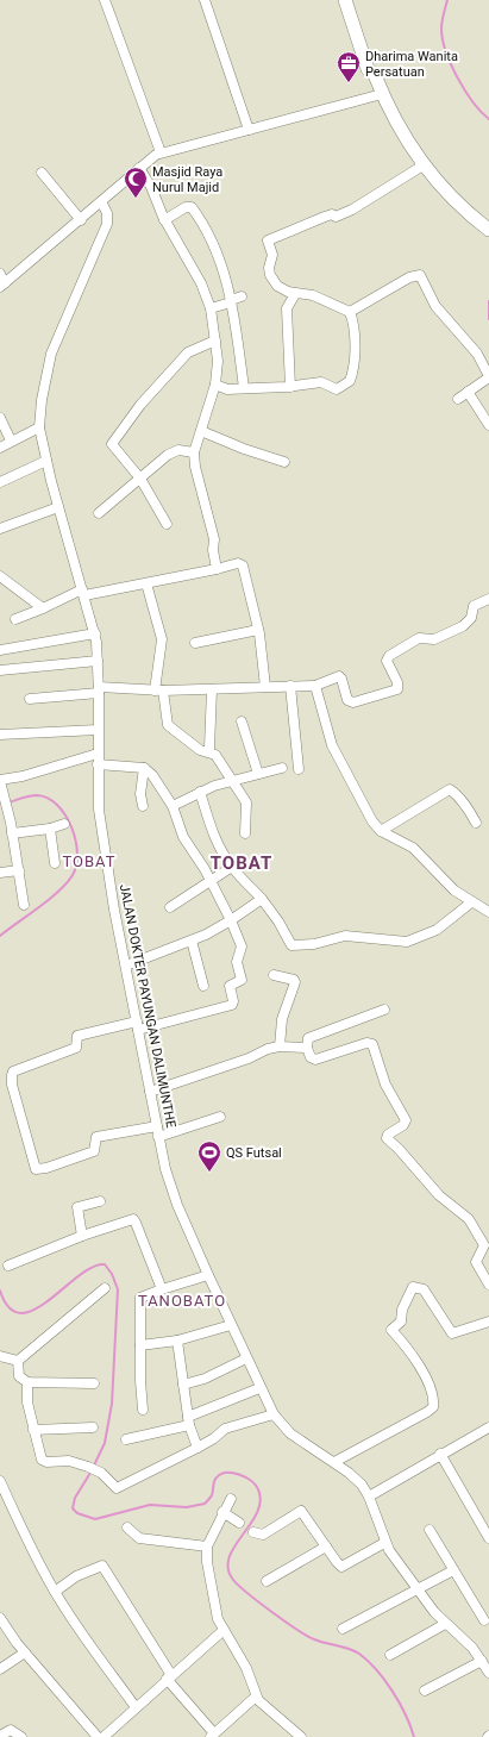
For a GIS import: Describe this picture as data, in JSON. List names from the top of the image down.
{
  "streets": {
    "street": ["JALAN DOKTER PAYUNGAN DALIMUNTHE"]
  },
  "districts": ["TOBAT", "TOBAT", "TANOBATO"],
  "places": {
    "office": ["Dharima Wanita Persatuan"],
    "mosque": ["Masjid Raya Nurul Majid"],
    "sports": ["QS Futsal"]
  }
}
